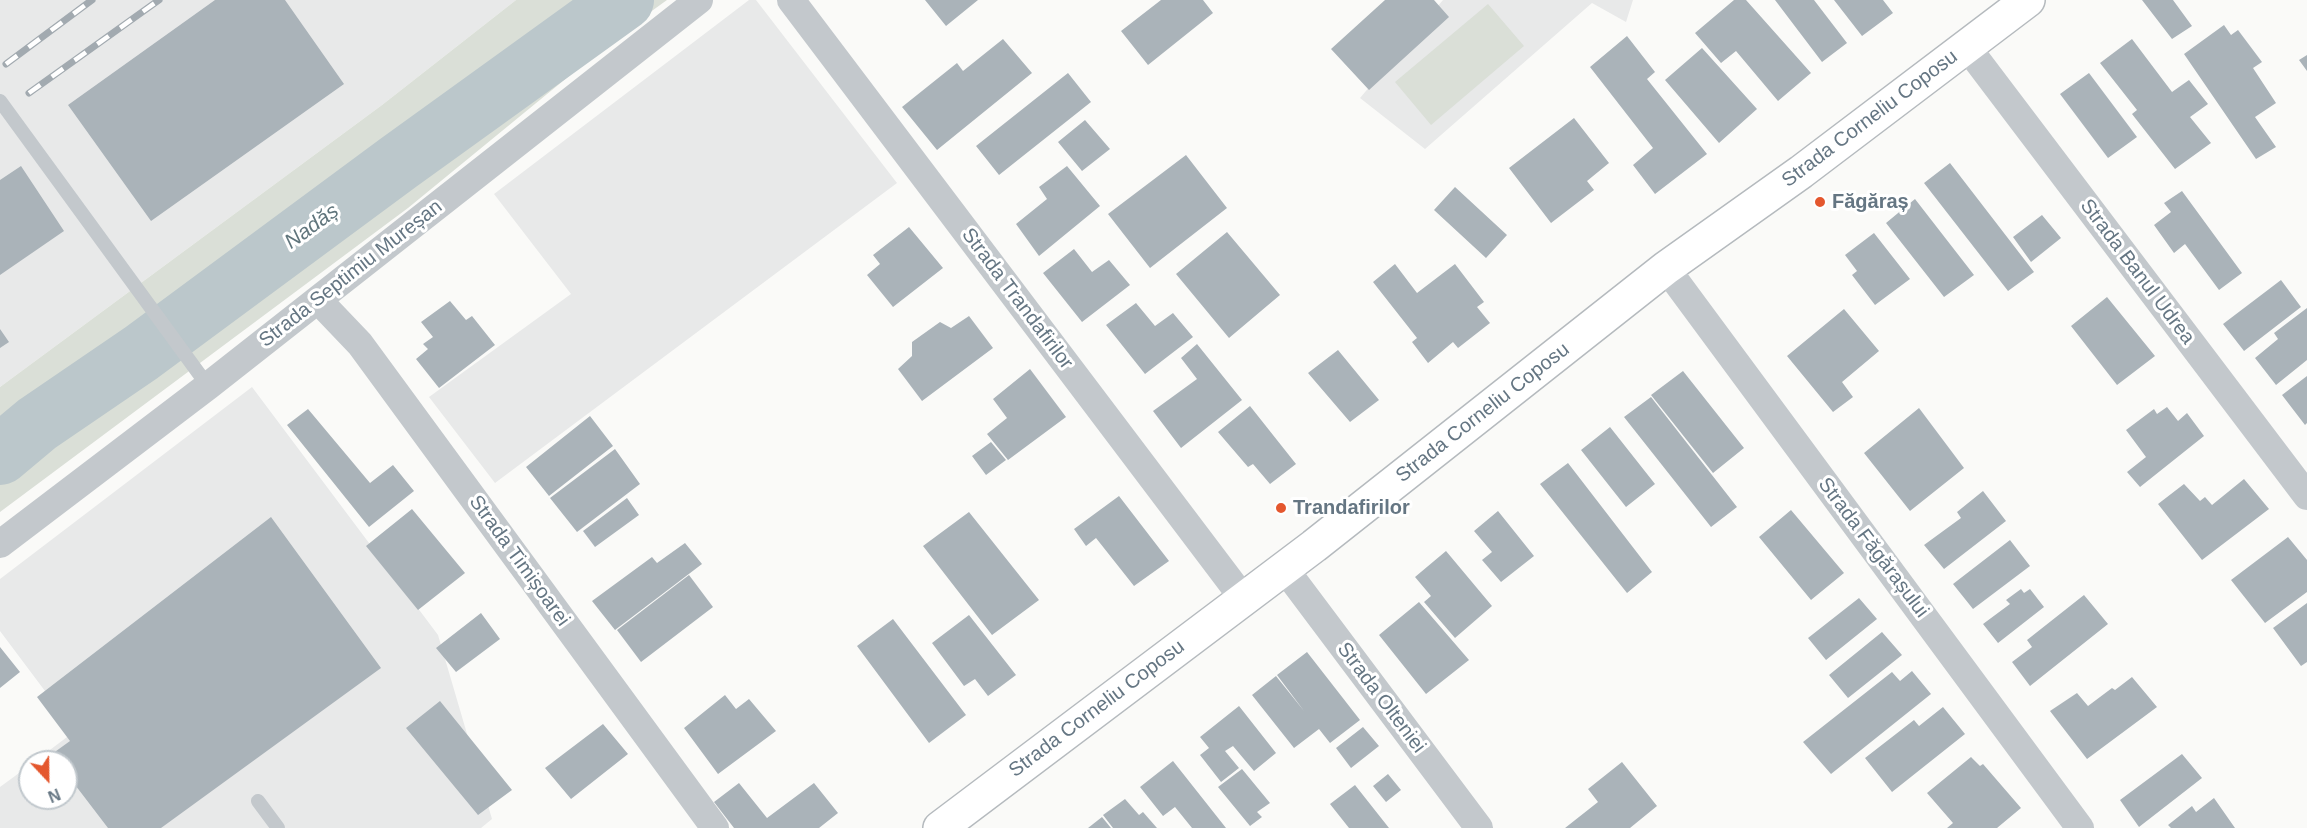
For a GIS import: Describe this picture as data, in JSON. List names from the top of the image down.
{
  "streets": {
    "main road": ["Strada Corneliu Coposu"],
    "street": [
      "Strada Banul Udrea",
      "Strada Septimiu Mureșan",
      "Strada Trandafirilor",
      "Strada Făgărașului",
      "Strada Timișoarei",
      "Strada Olteniei"
    ]
  },
  "crossings": [
    ["Strada Corneliu Coposu", "Strada Banul Udrea"],
    ["Strada Corneliu Coposu", "Strada Trandafirilor"],
    ["Strada Corneliu Coposu", "Strada Făgărașului"],
    ["Strada Corneliu Coposu", "Strada Olteniei"],
    ["Strada Septimiu Mureșan", "Strada Timișoarei"]
  ],
  "water": ["Nadăș"],
  "places": ["Făgăraș", "Trandafirilor"],
  "north": "bottom"
}
